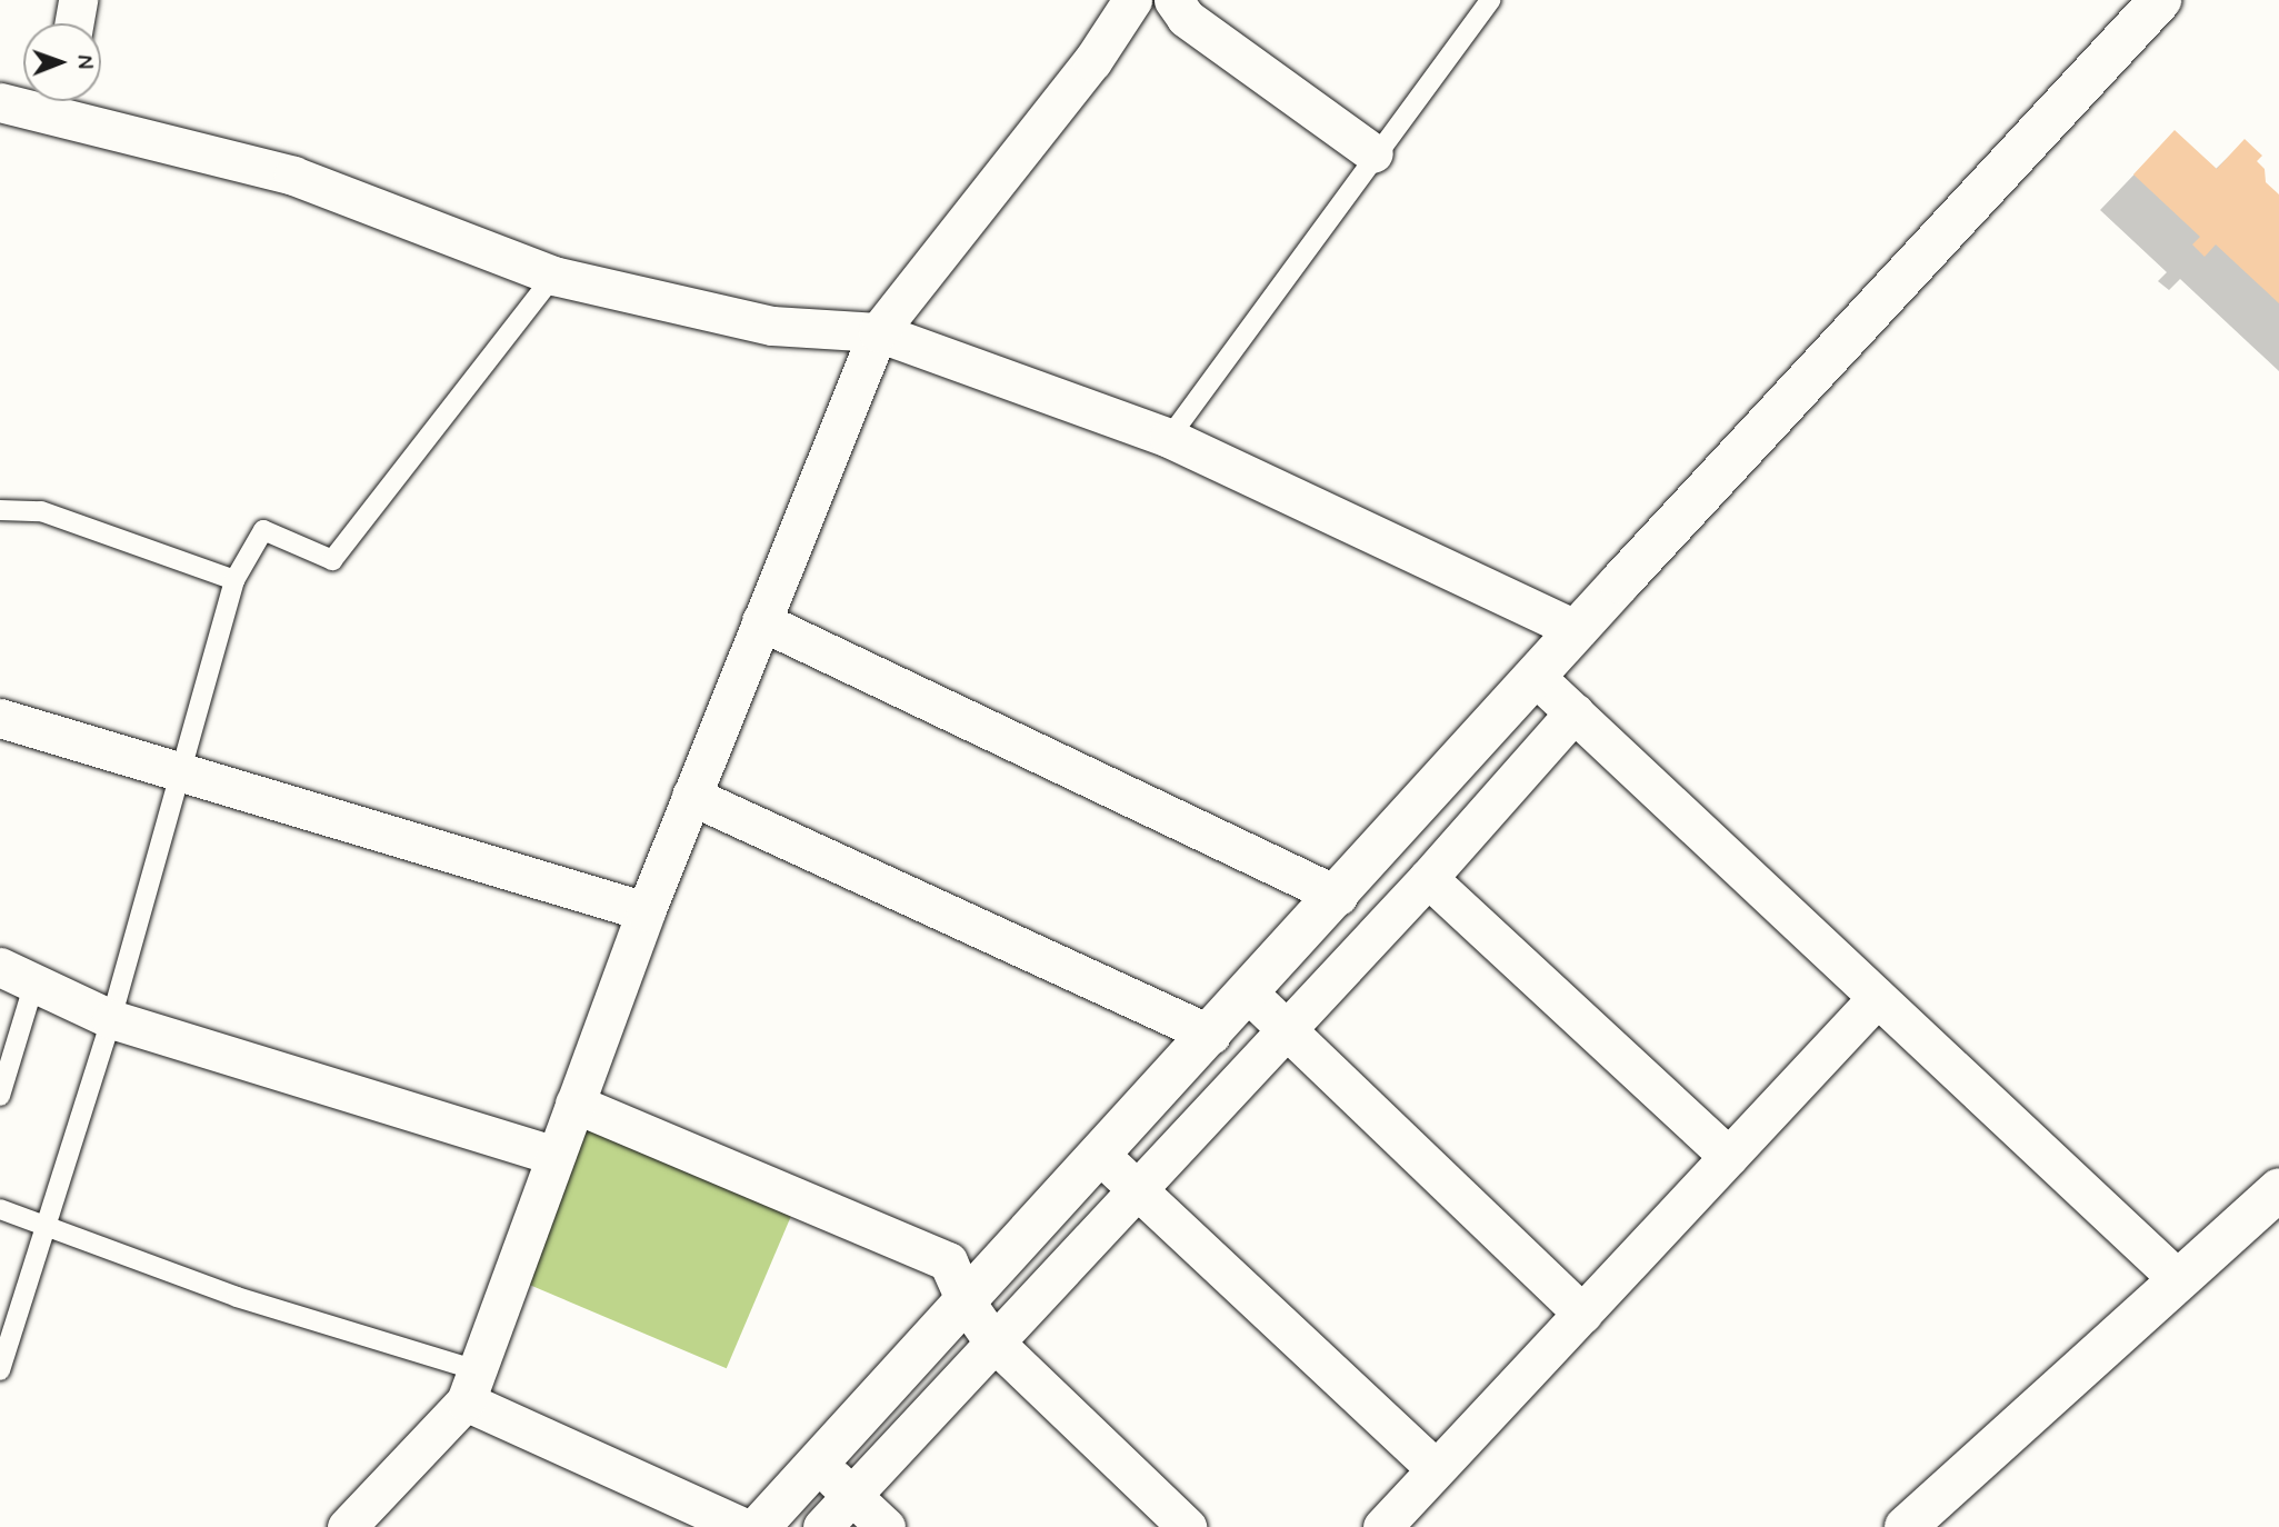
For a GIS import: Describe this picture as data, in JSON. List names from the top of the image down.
{
  "north": "right"
}
